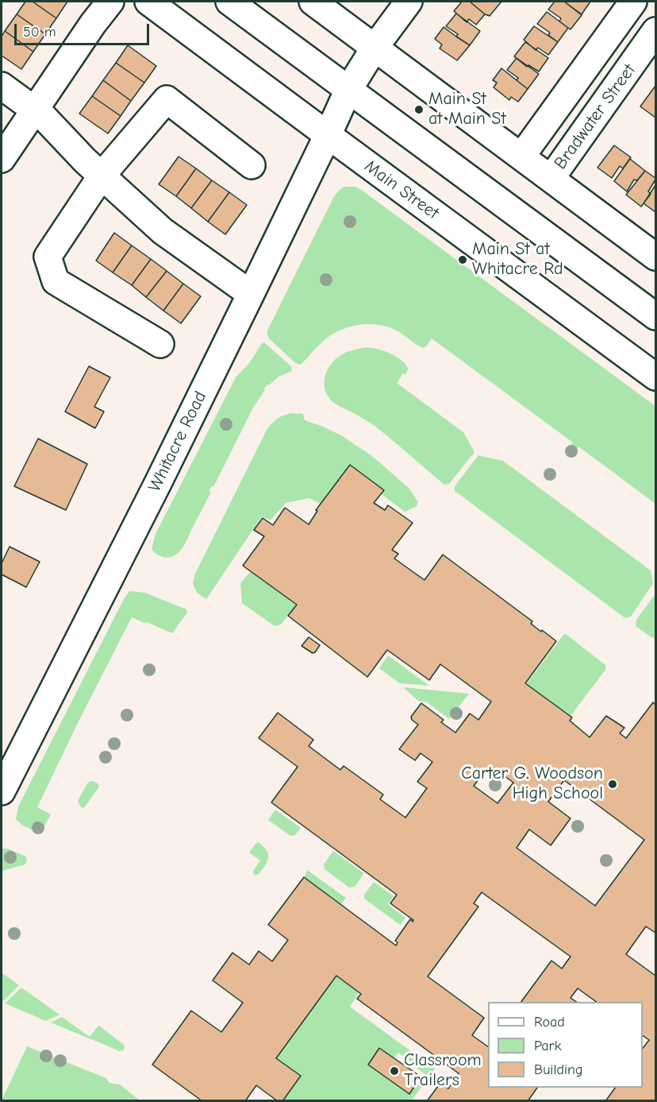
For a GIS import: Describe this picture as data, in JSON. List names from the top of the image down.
{
  "streets": {
    "street": ["Bradwater Street", "Main Street", "Whitacre Road"]
  },
  "crossings": [
    ["Main Street", "Whitacre Road"]
  ],
  "places": [
    "Main St at Main St",
    "Main St at Whitacre Rd",
    "Carter G. Woodson High School",
    "Classroom Trailers"
  ],
  "legend": ["Road", "Park", "Building"],
  "scale_bar": "50 m"
}
